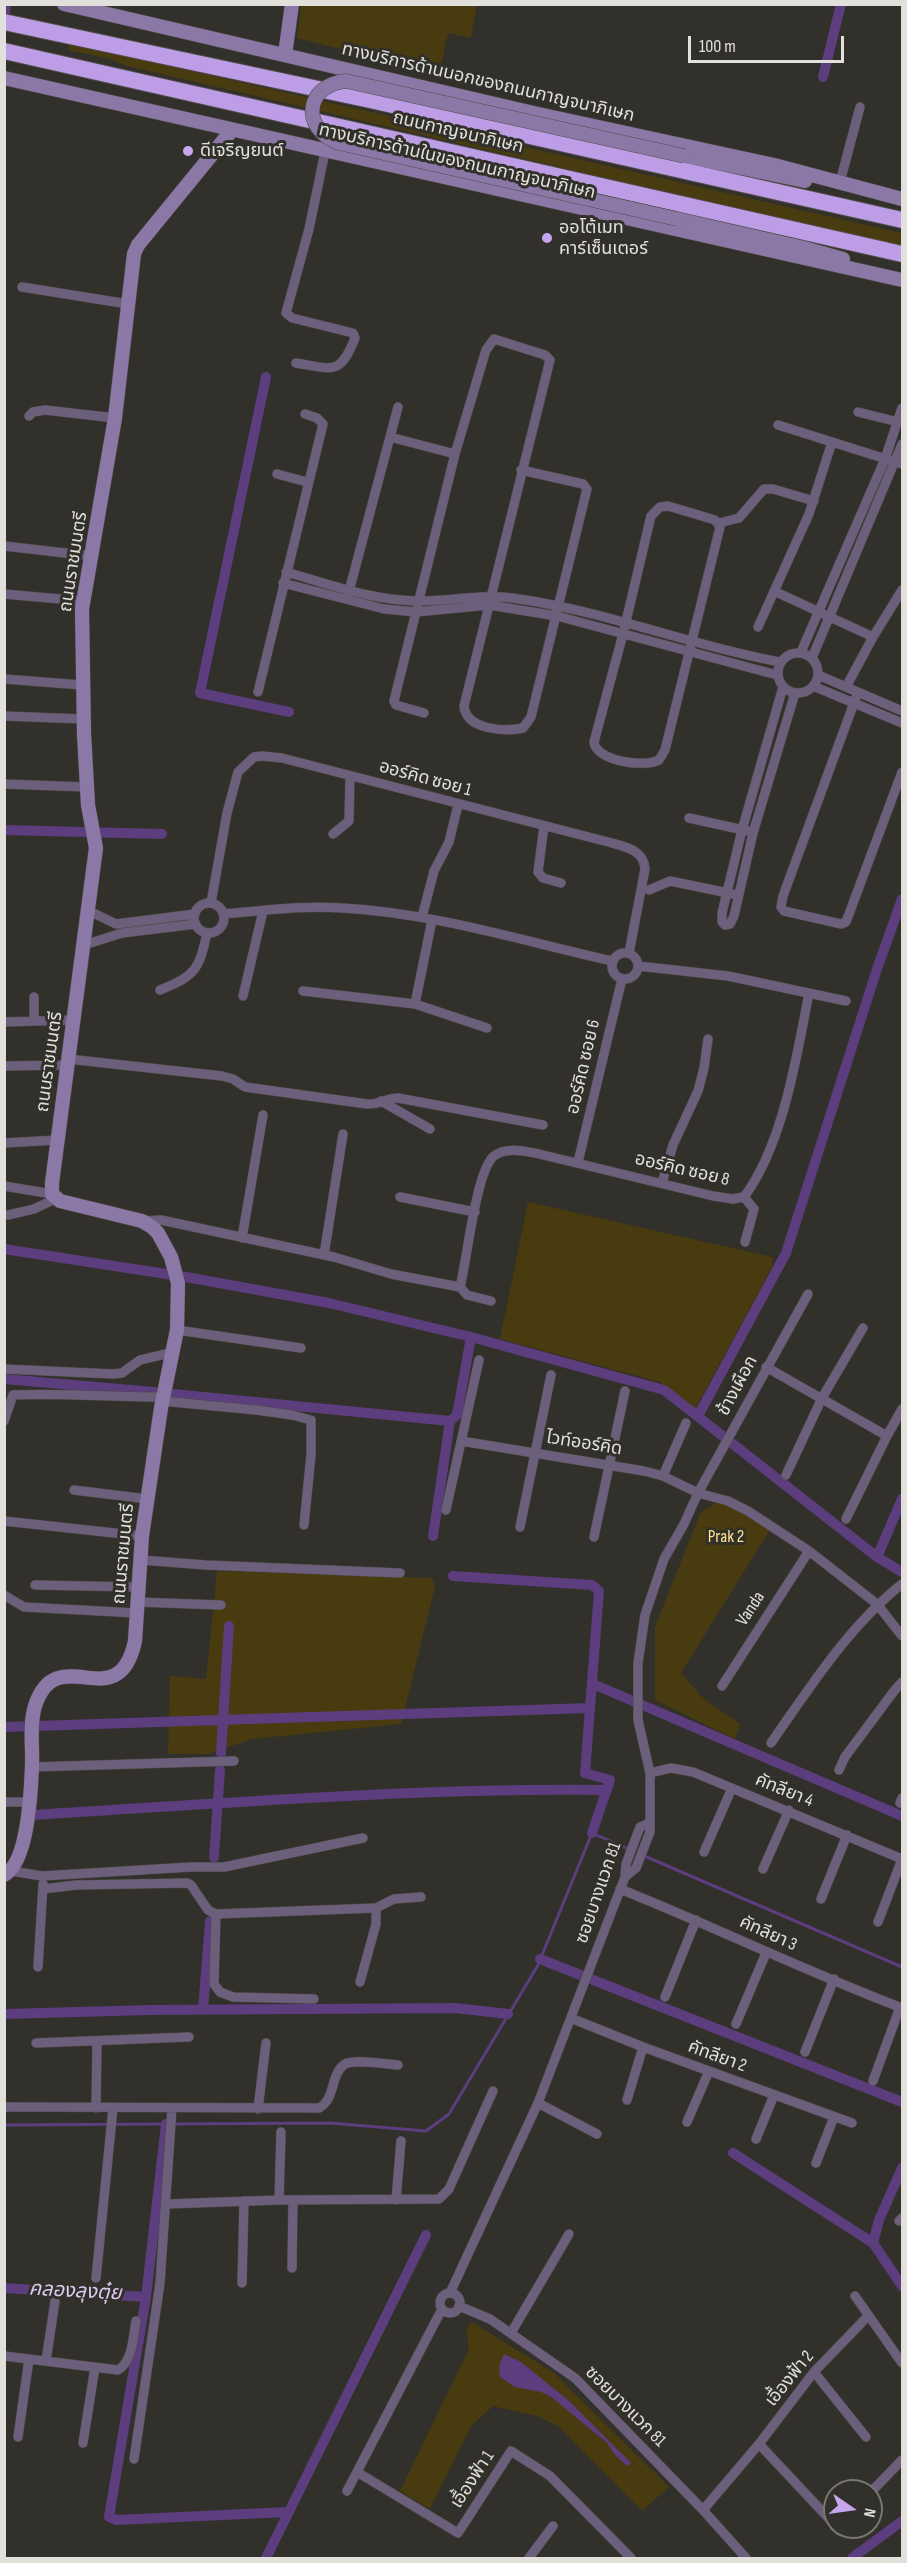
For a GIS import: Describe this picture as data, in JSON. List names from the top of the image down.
{
  "streets": {
    "highway": ["ถนนกาญจนาภิเษก"],
    "main road": ["ทางบริการด้านนอกของถนนกาญจนาภิเษก", "ทางบริการด้านในของถนนกาญจนาภิเษก", "ถนนราชมนตรี"],
    "street": [
      "ออร์คิด ซอย 1",
      "ออร์คิด ซอย 6",
      "ออร์คิด ซอย 8",
      "ช้างเผือก",
      "ไวท์ออร์คิด",
      "Vanda",
      "คัทลียา 4",
      "ซอยบางแวก 81",
      "คัทลียา 3",
      "คัทลียา 2",
      "เอื้องฟ้า 2",
      "เอื้องฟ้า 1"
    ]
  },
  "crossings": [
    ["ทางบริการด้านในของถนนกาญจนาภิเษก", "ถนนราชมนตรี"],
    ["ออร์คิด ซอย 1", "ออร์คิด ซอย 6"],
    ["ออร์คิด ซอย 6", "ออร์คิด ซอย 8"],
    ["ช้างเผือก", "ไวท์ออร์คิด"],
    ["ช้างเผือก", "ซอยบางแวก 81"],
    ["ไวท์ออร์คิด", "ซอยบางแวก 81"],
    ["คัทลียา 4", "ซอยบางแวก 81"],
    ["ซอยบางแวก 81", "คัทลียา 3"],
    ["ซอยบางแวก 81", "คัทลียา 2"],
    ["ซอยบางแวก 81", "เอื้องฟ้า 2"]
  ],
  "water": ["คลองลุงตุ๋ย"],
  "parks": ["Prak 2"],
  "places": ["ดีเจริญยนต์", "ออโต้เมท คาร์เซ็นเตอร์"],
  "scale_bar": "100 m",
  "north": "right"
}
